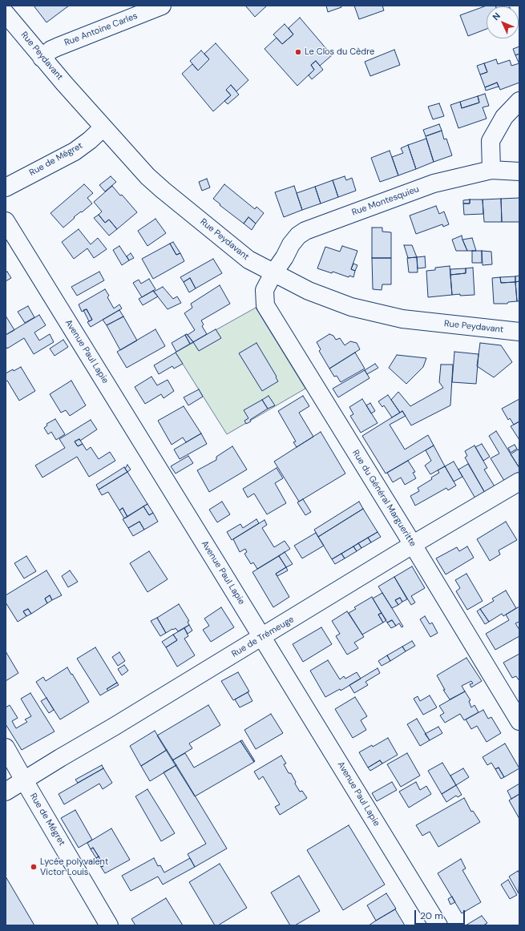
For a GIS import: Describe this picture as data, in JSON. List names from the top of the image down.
{
  "streets": {
    "street": [
      "Rue Antoine Carles",
      "Rue Peydavant",
      "Rue de Mégret",
      "Rue Montesquieu",
      "Avenue Paul Lapie",
      "Rue du Général Margueritte",
      "Rue de Trémeuge"
    ]
  },
  "crossings": [
    ["Rue Antoine Carles", "Rue Peydavant"],
    ["Rue Peydavant", "Rue de Mégret"],
    ["Rue Peydavant", "Rue Montesquieu"],
    ["Rue Peydavant", "Rue du Général Margueritte"],
    ["Rue de Mégret", "Rue de Trémeuge"],
    ["Rue Montesquieu", "Rue du Général Margueritte"],
    ["Avenue Paul Lapie", "Rue de Trémeuge"],
    ["Rue du Général Margueritte", "Rue de Trémeuge"]
  ],
  "places": ["Le Clos du Cèdre", "Lycée polyvalent Victor Louis"],
  "scale_bar": "20 m",
  "north": "top left"
}
